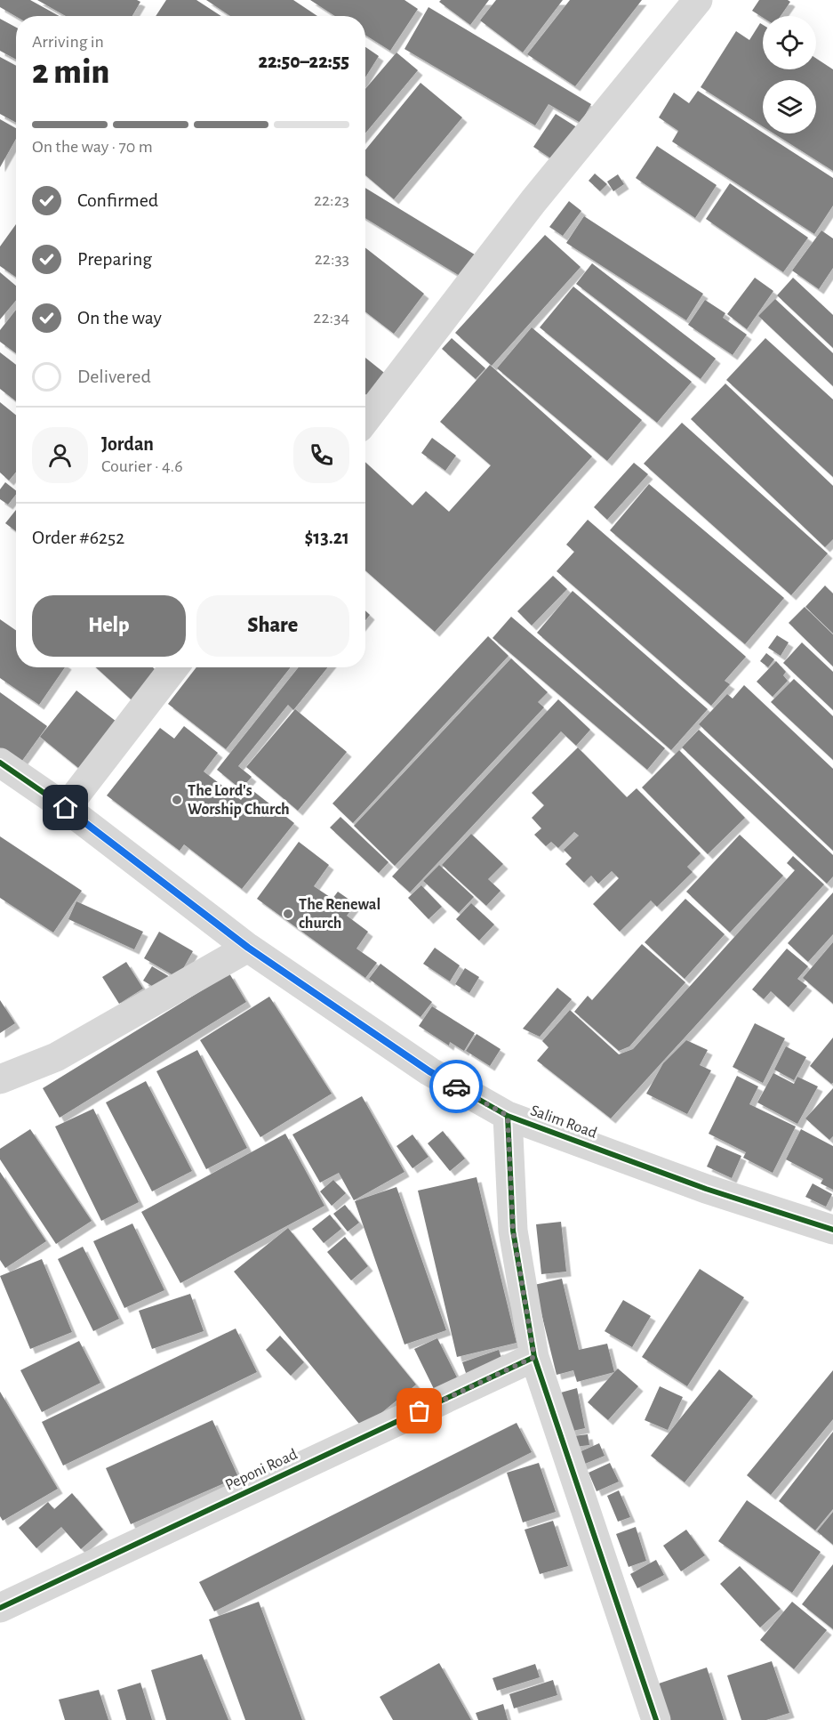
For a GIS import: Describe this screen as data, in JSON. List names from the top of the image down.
{
  "streets": {
    "street": ["Salim Road", "Peponi Road"]
  },
  "places": ["The Lord's Worship Church", "The Renewal church"],
  "page": {
    "heading": ["2 min", "Arriving in", "22:50–22:55"],
    "panel": [
      "Jordan",
      "Courier · 4.6",
      "Order #6252",
      "$13.21"
    ],
    "bar": "On the way · 70 m",
    "list": [
      ["Confirmed", "22:23"],
      ["Preparing", "22:33"],
      ["On the way", "22:34"],
      "Delivered"
    ],
    "buttons": ["Help", "Share"]
  }
}
